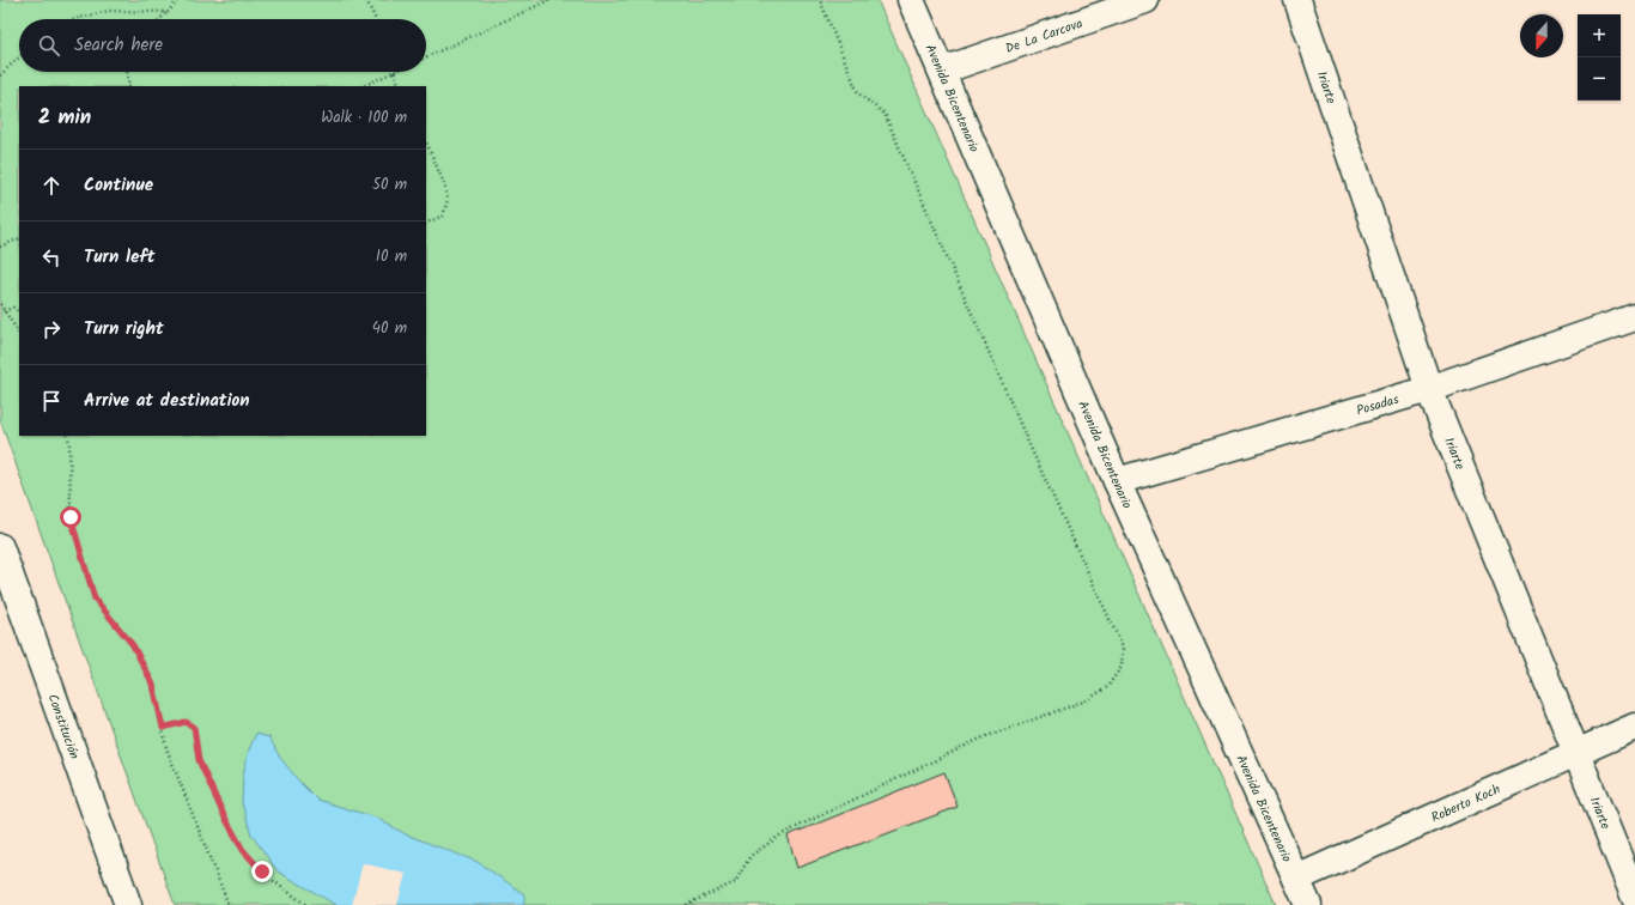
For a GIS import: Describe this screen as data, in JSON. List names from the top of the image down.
{
  "streets": {
    "street": [
      "De La Carcova",
      "Iriarte",
      "Avenida Bicentenario",
      "Posadas",
      "Constitución",
      "Roberto Koch"
    ]
  },
  "crossings": [
    ["De La Carcova", "Avenida Bicentenario"],
    ["Iriarte", "Posadas"],
    ["Iriarte", "Roberto Koch"],
    ["Avenida Bicentenario", "Posadas"],
    ["Avenida Bicentenario", "Roberto Koch"]
  ],
  "north": "bottom",
  "page": {
    "map_buttons": ["+", "−"],
    "search": "Search here",
    "heading": ["2 min", "Walk · 100 m"],
    "list": [
      ["Continue", "50 m"],
      ["Turn left", "10 m"],
      ["Turn right", "40 m"],
      "Arrive at destination"
    ]
  }
}
